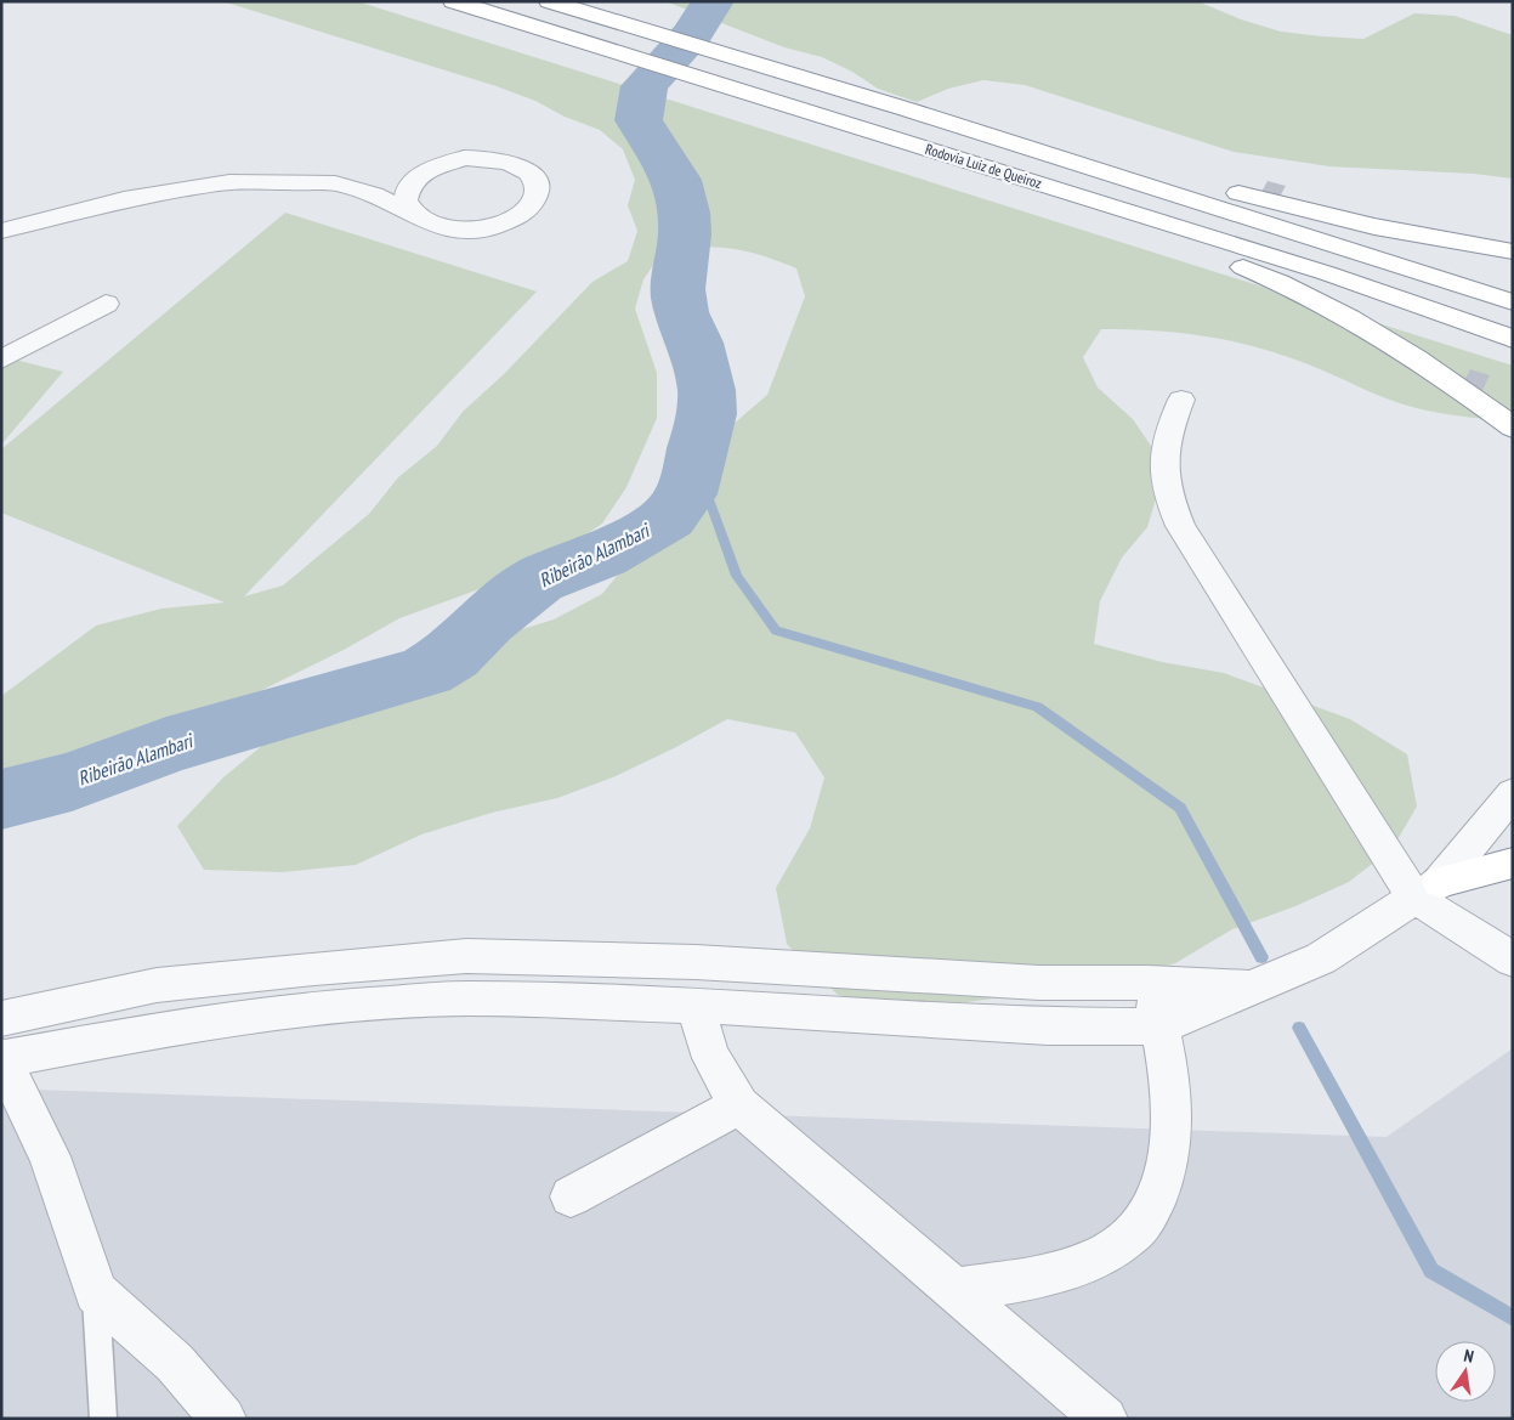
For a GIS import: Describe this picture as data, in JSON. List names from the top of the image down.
{
  "streets": {
    "highway": ["Rodovia Luiz de Queiroz"]
  },
  "water": ["Ribeirão Alambari"],
  "north": "top"
}
